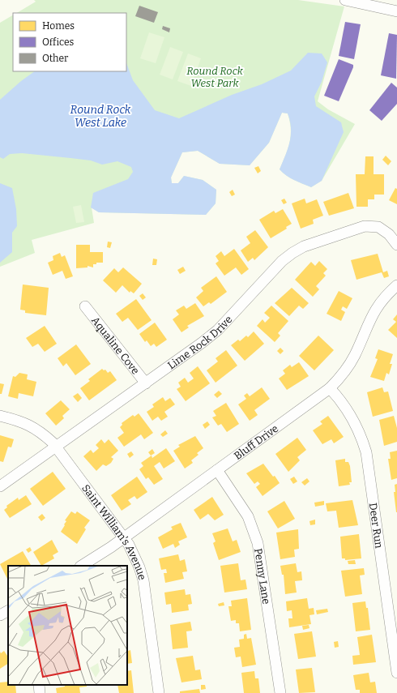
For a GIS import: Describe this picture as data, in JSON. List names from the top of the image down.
{
  "streets": {
    "street": [
      "Lime Rock Drive",
      "Aqualine Cove",
      "Bluff Drive",
      "Deer Run",
      "Saint William's Avenue",
      "Penny Lane"
    ]
  },
  "crossings": [
    ["Lime Rock Drive", "Aqualine Cove"],
    ["Lime Rock Drive", "Saint William's Avenue"],
    ["Bluff Drive", "Deer Run"],
    ["Bluff Drive", "Saint William's Avenue"],
    ["Bluff Drive", "Penny Lane"]
  ],
  "water": ["Round Rock West Lake"],
  "parks": ["Round Rock West Park"],
  "legend": ["Homes", "Offices", "Other"]
}
